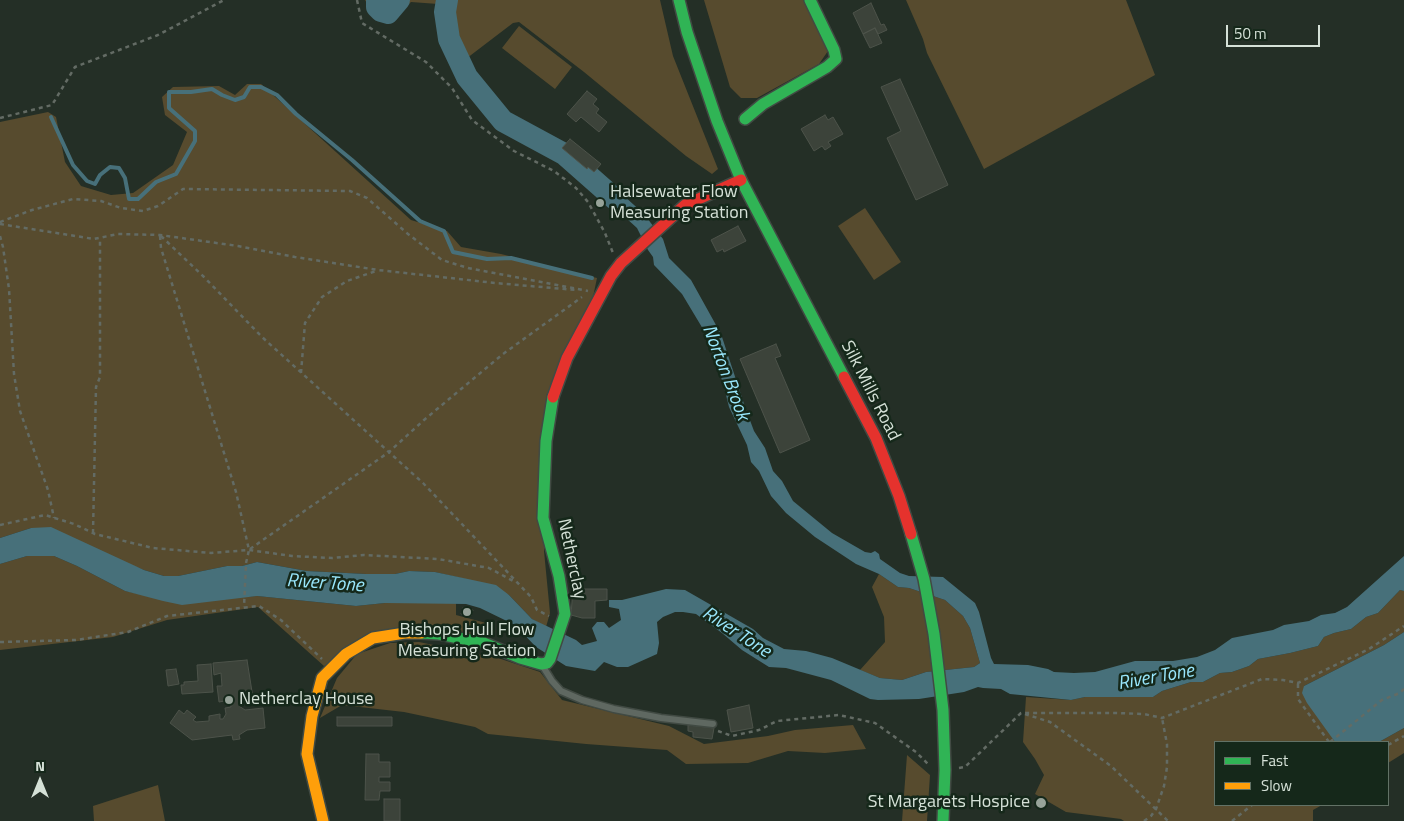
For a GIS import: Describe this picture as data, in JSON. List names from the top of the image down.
{
  "streets": {
    "street": ["Silk Mills Road", "Netherclay"]
  },
  "crossings": [
    ["Silk Mills Road", "Netherclay"]
  ],
  "water": ["Norton Brook", "River Tone"],
  "places": [
    "Halsewater Flow Measuring Station",
    "Bishops Hull Flow Measuring Station",
    "Netherclay House",
    "St Margarets Hospice"
  ],
  "legend": ["Fast", "Slow"],
  "scale_bar": "50 m",
  "north": "top"
}
